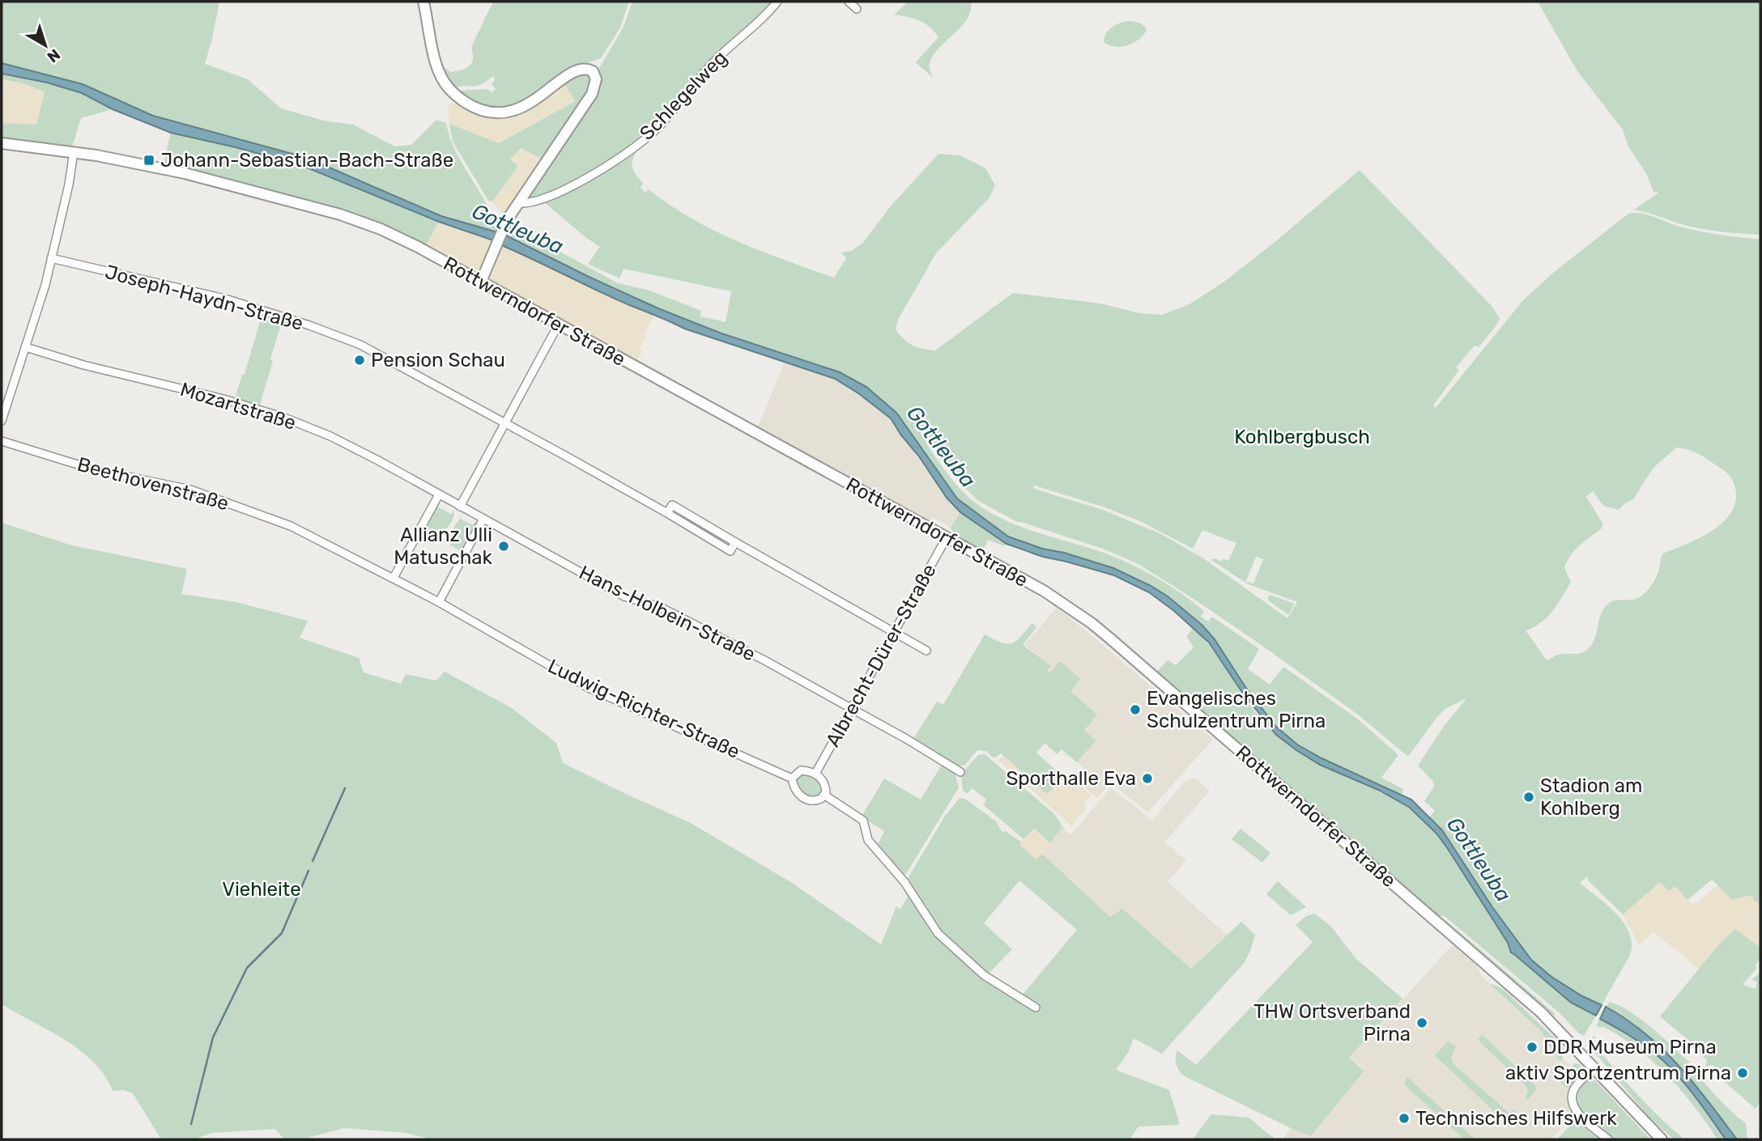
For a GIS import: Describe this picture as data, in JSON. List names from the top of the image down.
{
  "streets": {
    "main road": ["Rottwerndorfer Straße"],
    "street": [
      "Schlegelweg",
      "Joseph-Haydn-Straße",
      "Mozartstraße",
      "Beethovenstraße",
      "Hans-Holbein-Straße",
      "Albrecht-Dürer-Straße",
      "Ludwig-Richter-Straße"
    ]
  },
  "crossings": [
    ["Joseph-Haydn-Straße", "Albrecht-Dürer-Straße"],
    ["Rottwerndorfer Straße", "Albrecht-Dürer-Straße"],
    ["Mozartstraße", "Hans-Holbein-Straße"],
    ["Beethovenstraße", "Ludwig-Richter-Straße"],
    ["Hans-Holbein-Straße", "Albrecht-Dürer-Straße"],
    ["Albrecht-Dürer-Straße", "Ludwig-Richter-Straße"]
  ],
  "water": ["Gottleuba"],
  "parks": ["Kohlbergbusch", "Viehleite"],
  "places": {
    "transit": ["Johann-Sebastian-Bach-Straße"],
    "other": [
      "Pension Schau",
      "Allianz Ulli Matuschak",
      "Evangelisches Schulzentrum Pirna",
      "Sporthalle Eva",
      "Stadion am Kohlberg",
      "THW Ortsverband Pirna",
      "DDR Museum Pirna",
      "aktiv Sportzentrum Pirna",
      "Technisches Hilfswerk"
    ]
  },
  "north": "bottom right"
}
